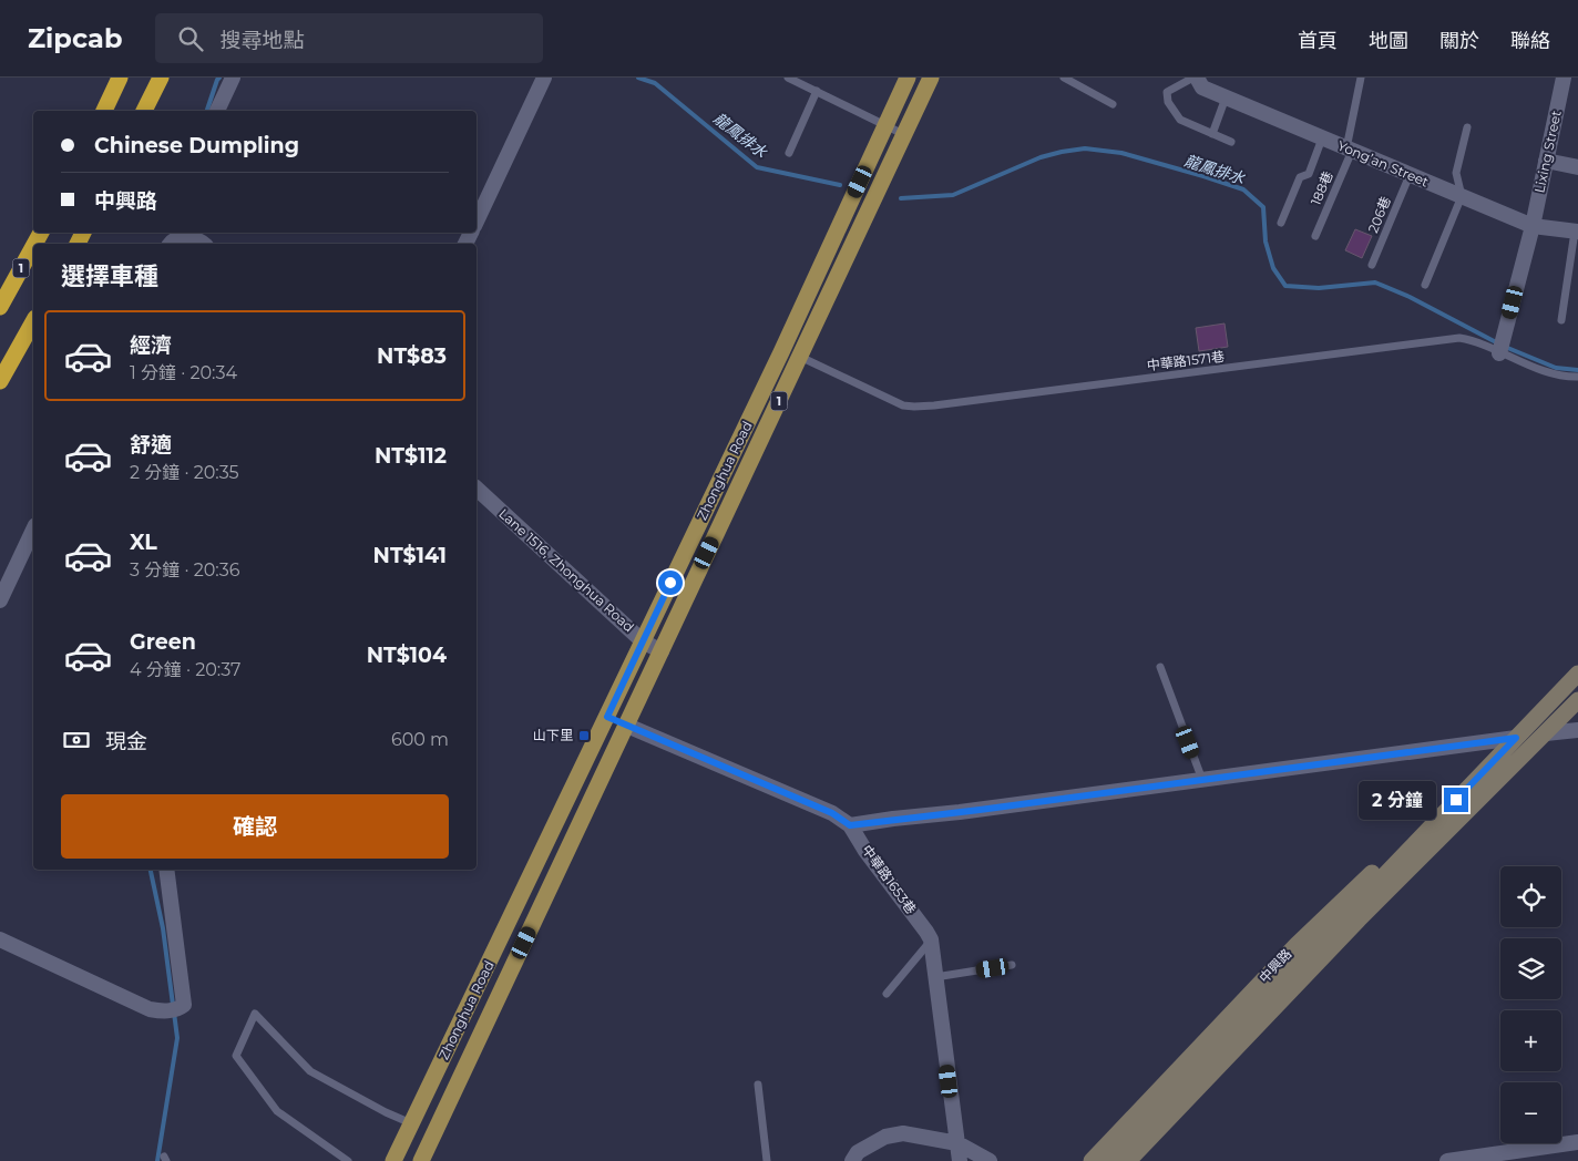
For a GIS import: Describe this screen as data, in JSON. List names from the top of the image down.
{
  "streets": {
    "highway": ["1"],
    "main road": ["Zhonghua Road"],
    "street": [
      "Lixing Street",
      "Yong’an Street",
      "Lane 1516, Zhonghua Road",
      "中華路1653巷",
      "中興路"
    ],
    "lane": ["188巷", "206巷", "中華路1571巷"]
  },
  "crossings": [
    ["Lixing Street", "Yong’an Street"],
    ["Lixing Street", "中華路1571巷"],
    ["Yong’an Street", "188巷"],
    ["Yong’an Street", "206巷"],
    ["中華路1571巷", "Zhonghua Road"],
    ["Zhonghua Road", "Lane 1516, Zhonghua Road"],
    ["Zhonghua Road", "中華路1653巷"]
  ],
  "water": ["龍鳳排水"],
  "places": {
    "transit": ["山下里"]
  },
  "page": {
    "header": "Zipcab",
    "search": "搜尋地點",
    "nav": [
      "首頁",
      "地圖",
      "關於",
      "聯絡"
    ],
    "banner": ["Chinese Dumpling", "中興路"],
    "heading": "選擇車種",
    "list": [
      {
        "name": "經濟",
        "note": "1 分鐘 · 20:34",
        "value": "NT$83"
      },
      {
        "name": "舒適",
        "note": "2 分鐘 · 20:35",
        "value": "NT$112"
      },
      {
        "name": "XL",
        "note": "3 分鐘 · 20:36",
        "value": "NT$141"
      },
      {
        "name": "Green",
        "note": "4 分鐘 · 20:37",
        "value": "NT$104"
      }
    ],
    "pay": ["現金", "600 m"],
    "bubble": "2 分鐘",
    "buttons": "確認",
    "map_buttons": ["+", "−"]
  }
}
